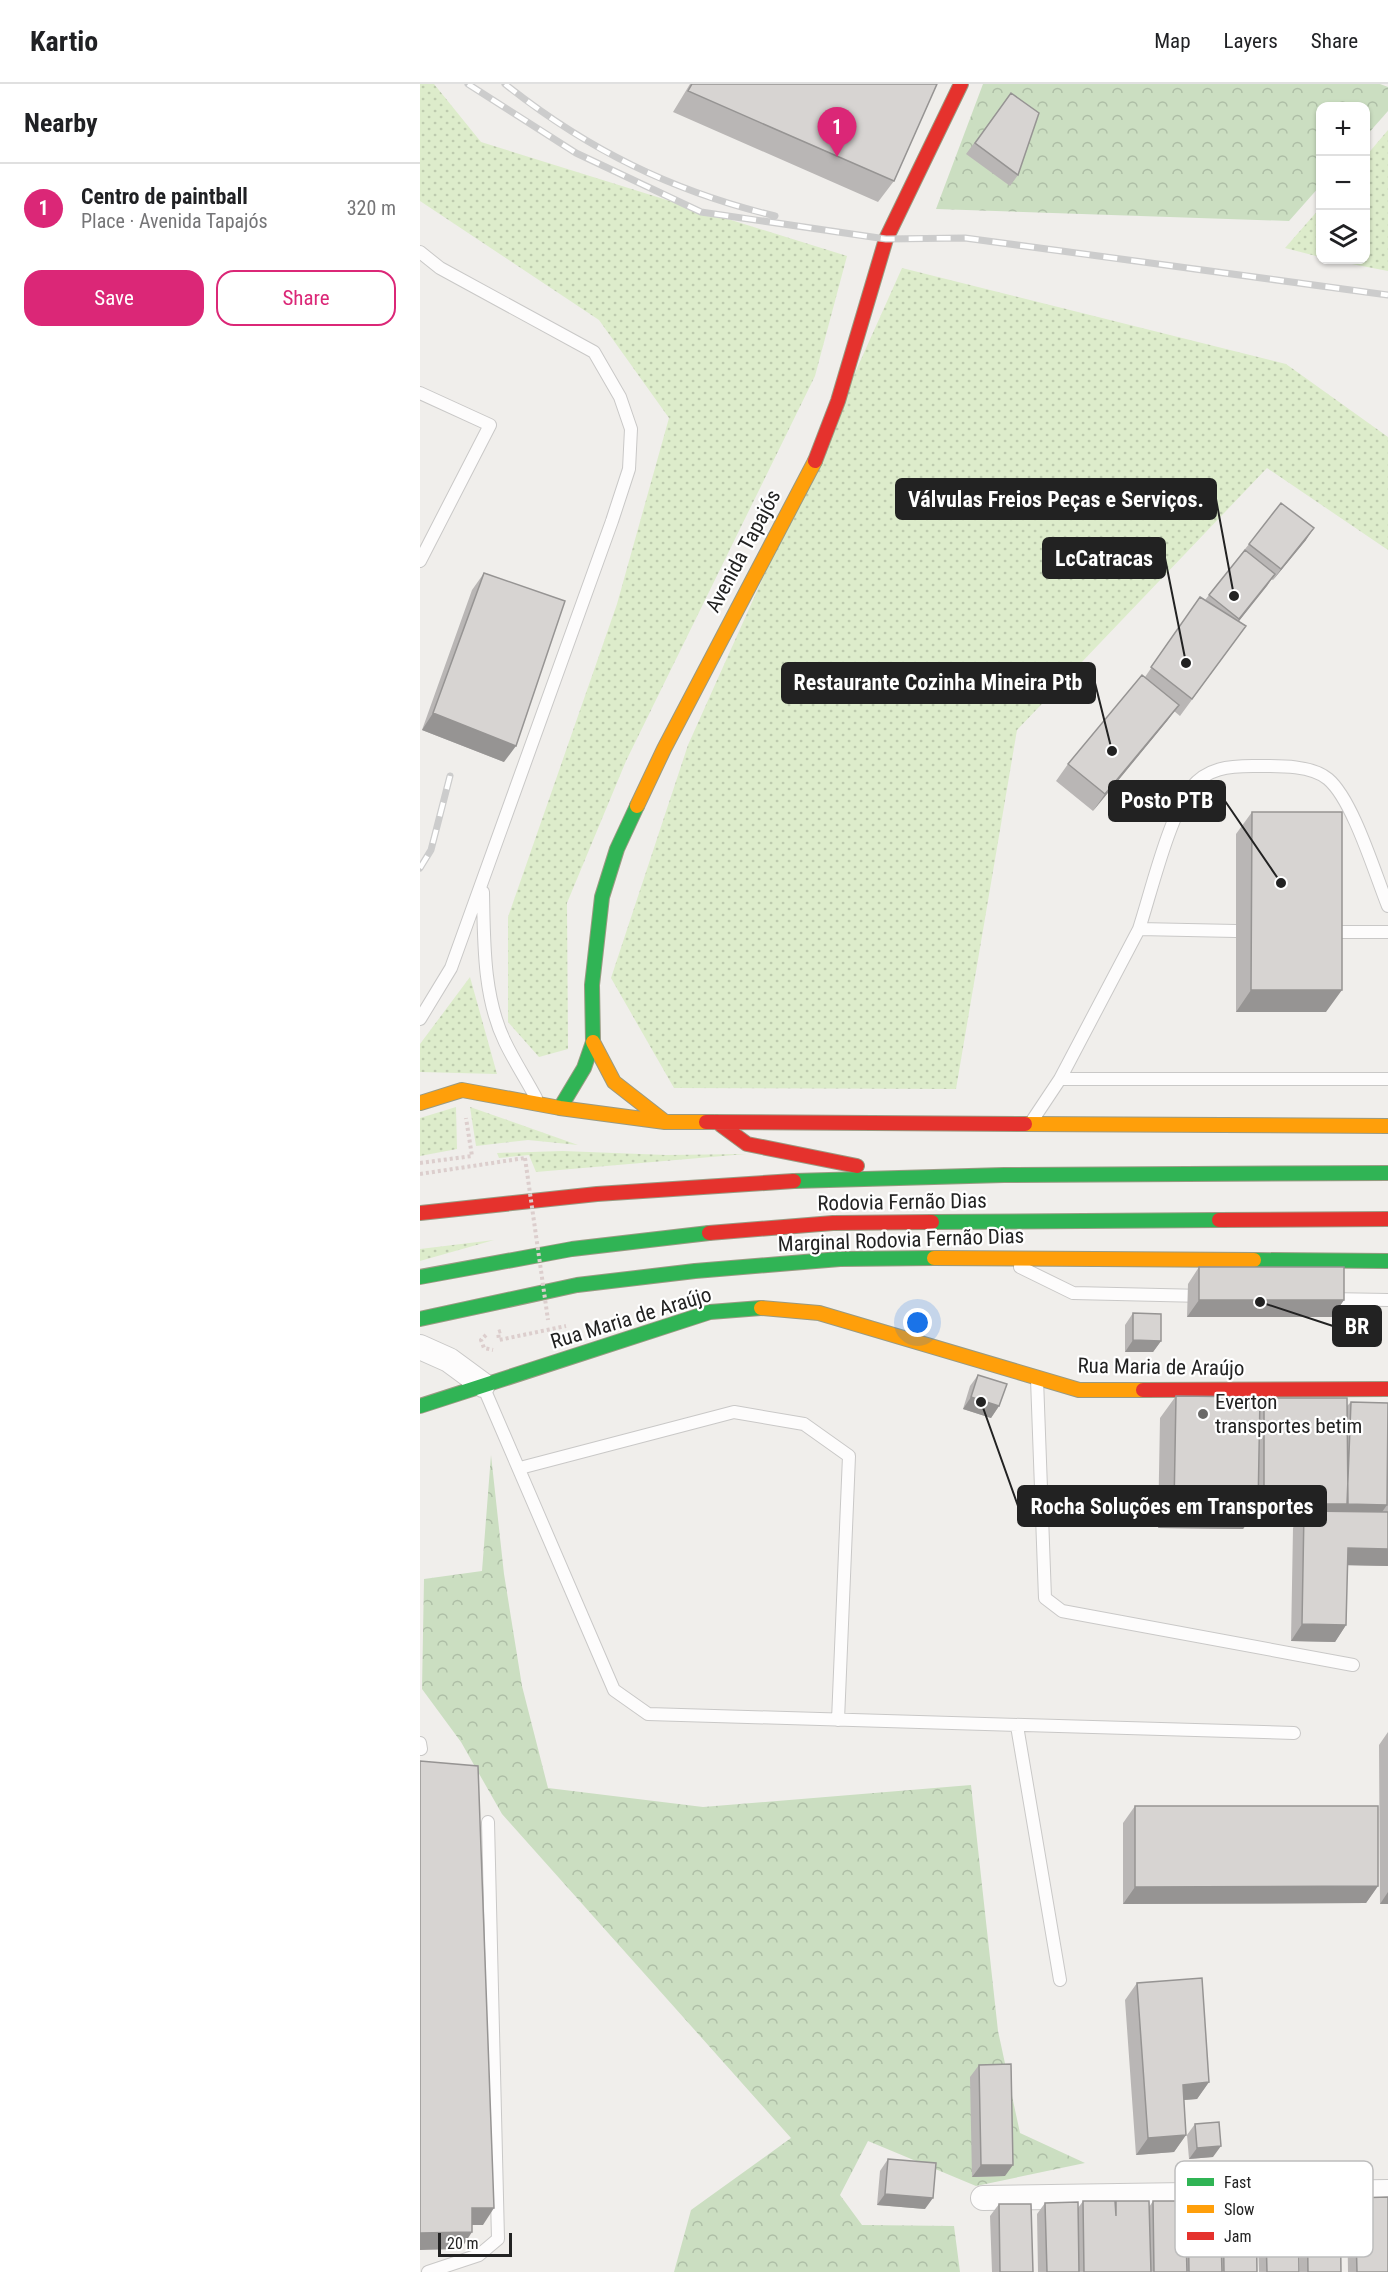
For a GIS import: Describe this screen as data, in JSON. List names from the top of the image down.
{
  "streets": {
    "main road": [
      "Avenida Tapajós",
      "Rodovia Fernão Dias",
      "Marginal Rodovia Fernão Dias",
      "Rua Maria de Araújo"
    ]
  },
  "places": [
    "Válvulas Freios Peças e Serviços.",
    "LcCatracas",
    "Restaurante Cozinha Mineira Ptb",
    "Posto PTB",
    "BR",
    "Rocha Soluções em Transportes",
    "Everton transportes betim"
  ],
  "legend": ["Fast", "Slow", "Jam"],
  "scale_bar": "20 m",
  "page": {
    "header": "Kartio",
    "nav": ["Map", "Layers", "Share"],
    "heading": "Nearby",
    "map_buttons": ["+", "−"],
    "pins": "1",
    "list": [
      {
        "mark": "1",
        "name": "Centro de paintball",
        "note": "Place · Avenida Tapajós",
        "value": "320 m"
      }
    ],
    "buttons": ["Save", "Share"],
    "scale": "20 m"
  }
}
